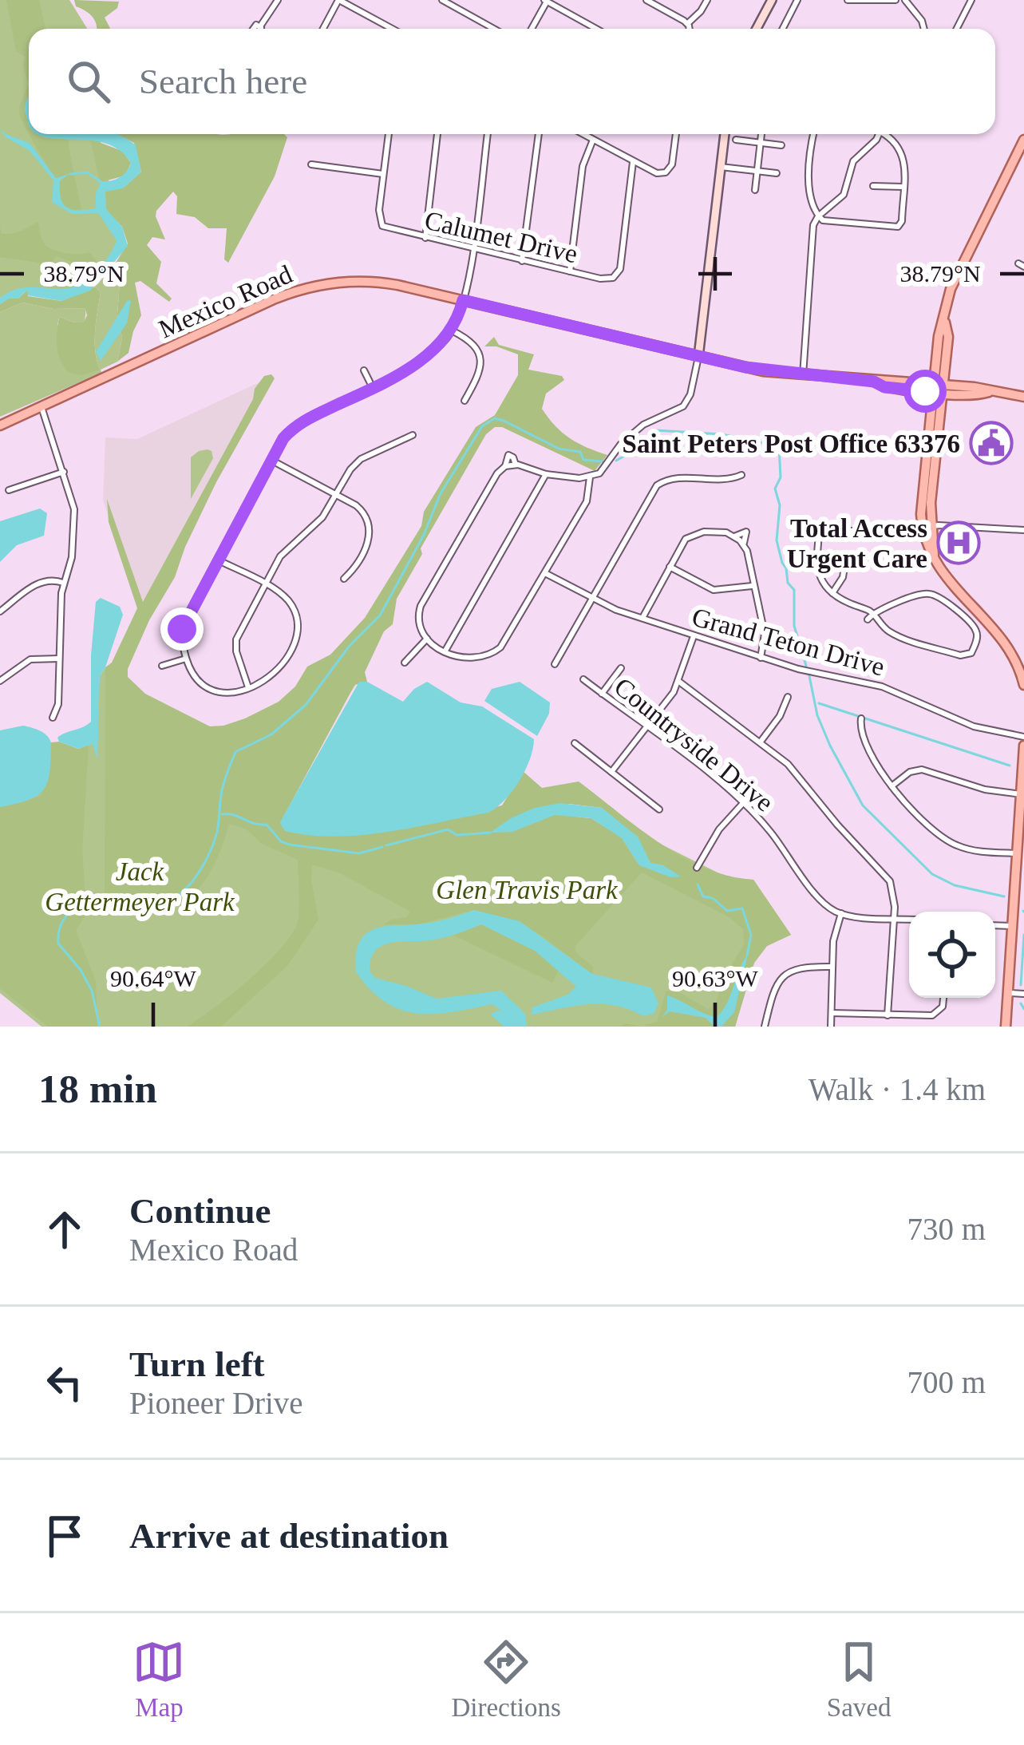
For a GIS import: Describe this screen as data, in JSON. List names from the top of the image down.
{
  "streets": {
    "main road": ["Mexico Road"],
    "street": ["Calumet Drive", "Grand Teton Drive", "Countryside Drive"]
  },
  "parks": ["Jack Gettermeyer Park", "Glen Travis Park"],
  "places": {
    "public building": ["Saint Peters Post Office 63376"],
    "hospital": ["Total Access Urgent Care"]
  },
  "page": {
    "search": "Search here",
    "heading": ["18 min", "Walk · 1.4 km"],
    "list": [
      ["Continue", "Mexico Road", "730 m"],
      ["Turn left", "Pioneer Drive", "700 m"],
      "Arrive at destination"
    ],
    "nav": ["Map", "Directions", "Saved"]
  },
  "coordinates": ["38.79°N", "90.64°W", "90.63°W"]
}
